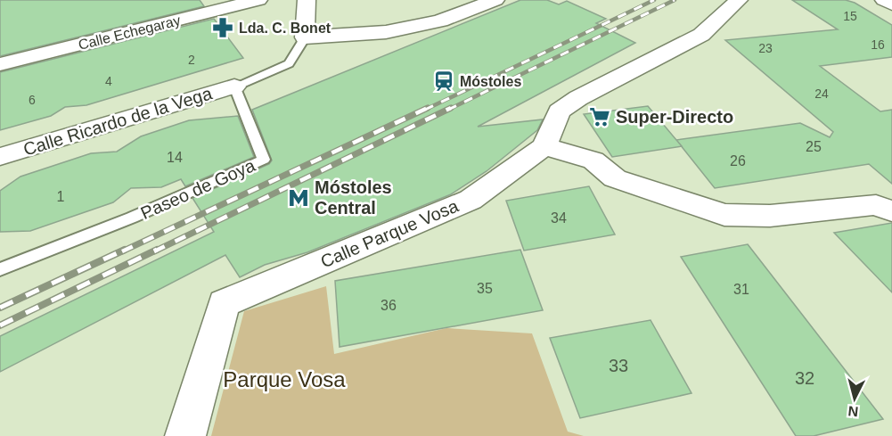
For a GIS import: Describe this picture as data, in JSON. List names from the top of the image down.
{
  "streets": {
    "street": ["Calle Echegaray", "Calle Ricardo de la Vega", "Calle Parque Vosa"],
    "lane": ["Paseo de Goya"]
  },
  "crossings": [
    ["Calle Ricardo de la Vega", "Paseo de Goya"]
  ],
  "parks": ["Parque Vosa"],
  "places": {
    "pharmacy": ["Lda. C. Bonet"],
    "station": ["Móstoles"],
    "supermarket": ["Super-Directo"],
    "metro station": ["Móstoles Central"]
  },
  "house_numbers": [
    "15",
    "16",
    "23",
    "2",
    "4",
    "24",
    "6",
    "25",
    "14",
    "26",
    "1",
    "34",
    "35",
    "31",
    "36",
    "33",
    "32"
  ],
  "north": "bottom"
}
